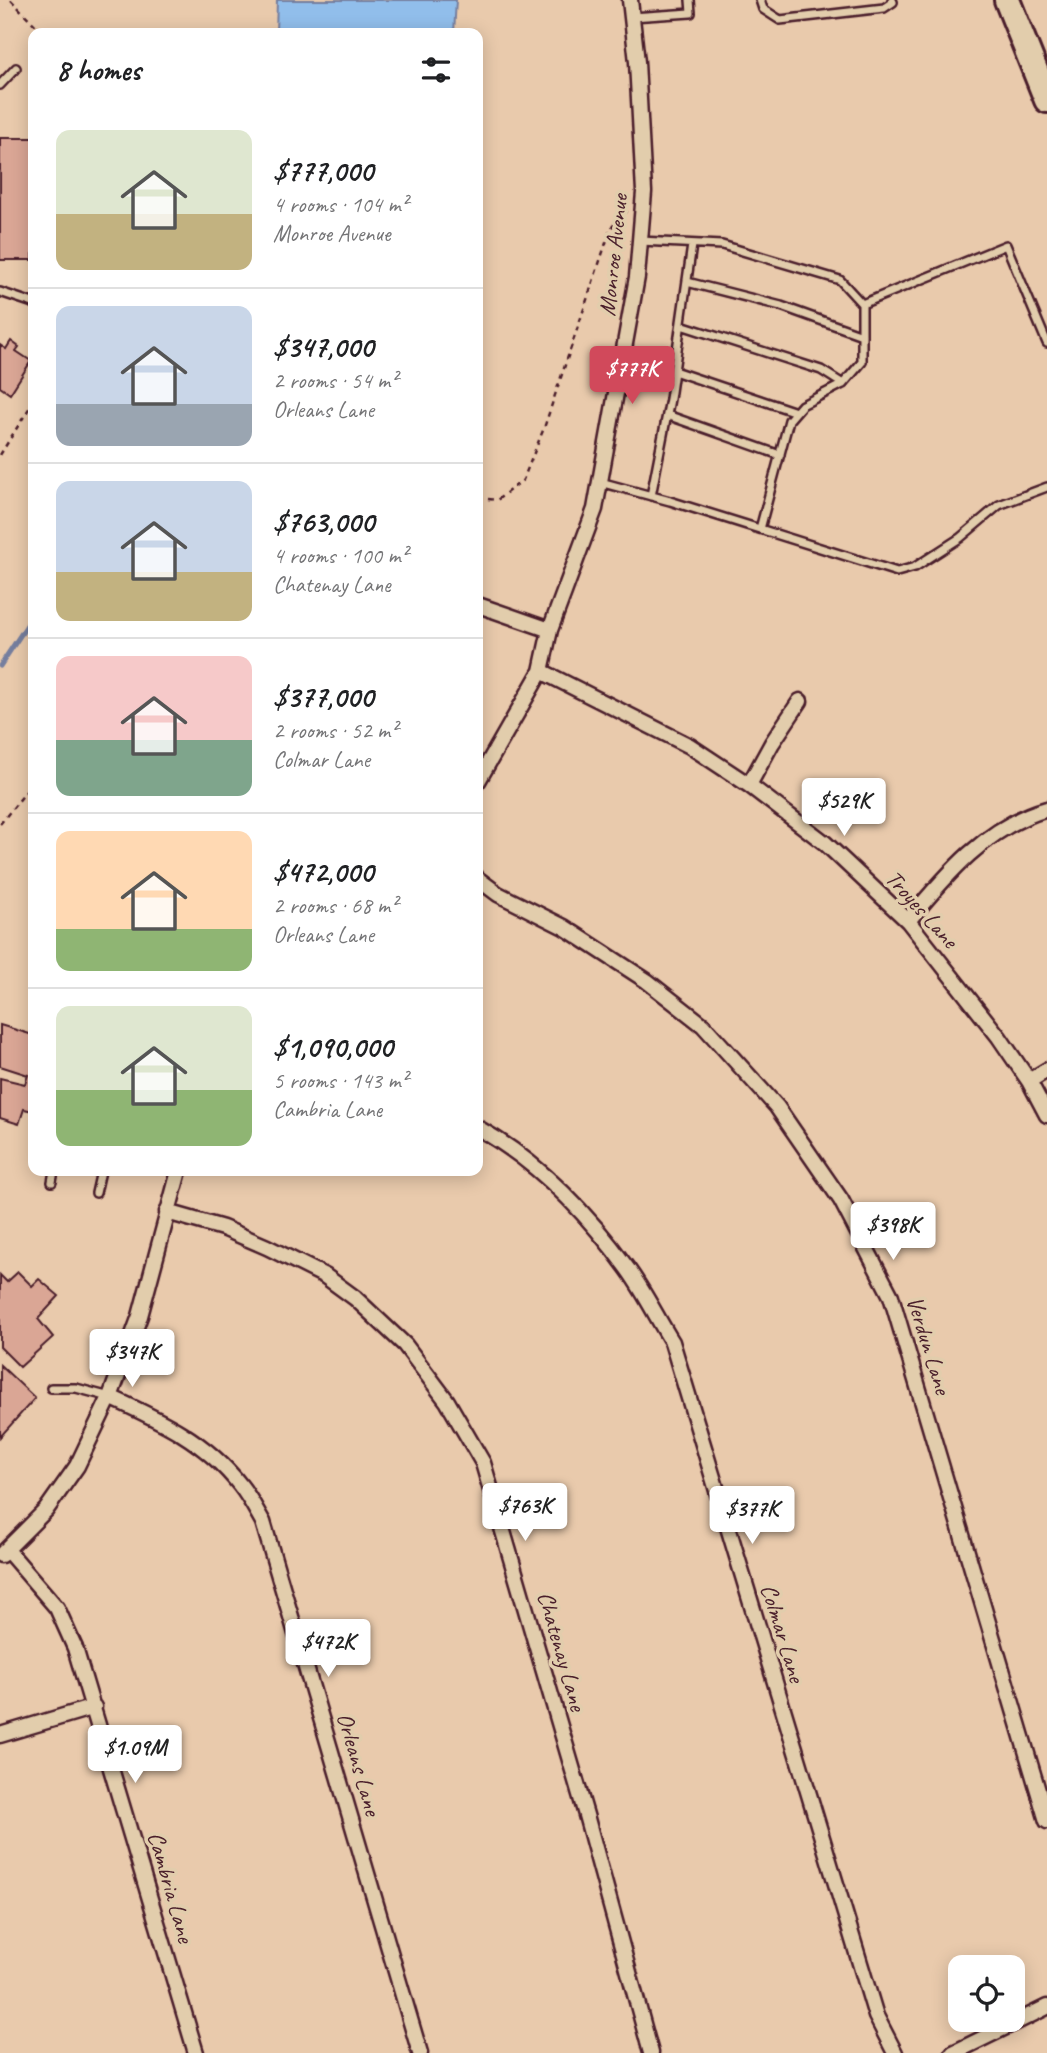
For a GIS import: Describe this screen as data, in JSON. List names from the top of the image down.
{
  "streets": {
    "street": [
      "Monroe Avenue",
      "Troyes Lane",
      "Verdun Lane",
      "Colmar Lane",
      "Chatenay Lane",
      "Orleans Lane",
      "Cambria Lane"
    ]
  },
  "crossings": [
    ["Monroe Avenue", "Troyes Lane"]
  ],
  "page": {
    "heading": "8 homes",
    "list": [
      {
        "name": "$777,000",
        "note": "4 rooms · 104 m² · Monroe Avenue"
      },
      {
        "name": "$347,000",
        "note": "2 rooms · 54 m² · Orleans Lane"
      },
      {
        "name": "$763,000",
        "note": "4 rooms · 100 m² · Chatenay Lane"
      },
      {
        "name": "$377,000",
        "note": "2 rooms · 52 m² · Colmar Lane"
      },
      {
        "name": "$472,000",
        "note": "2 rooms · 68 m² · Orleans Lane"
      },
      {
        "name": "$1,090,000",
        "note": "5 rooms · 143 m² · Cambria Lane"
      }
    ],
    "price": [
      "$777K",
      "$529K",
      "$398K",
      "$347K",
      "$763K",
      "$377K",
      "$472K",
      "$1.09M"
    ]
  }
}
